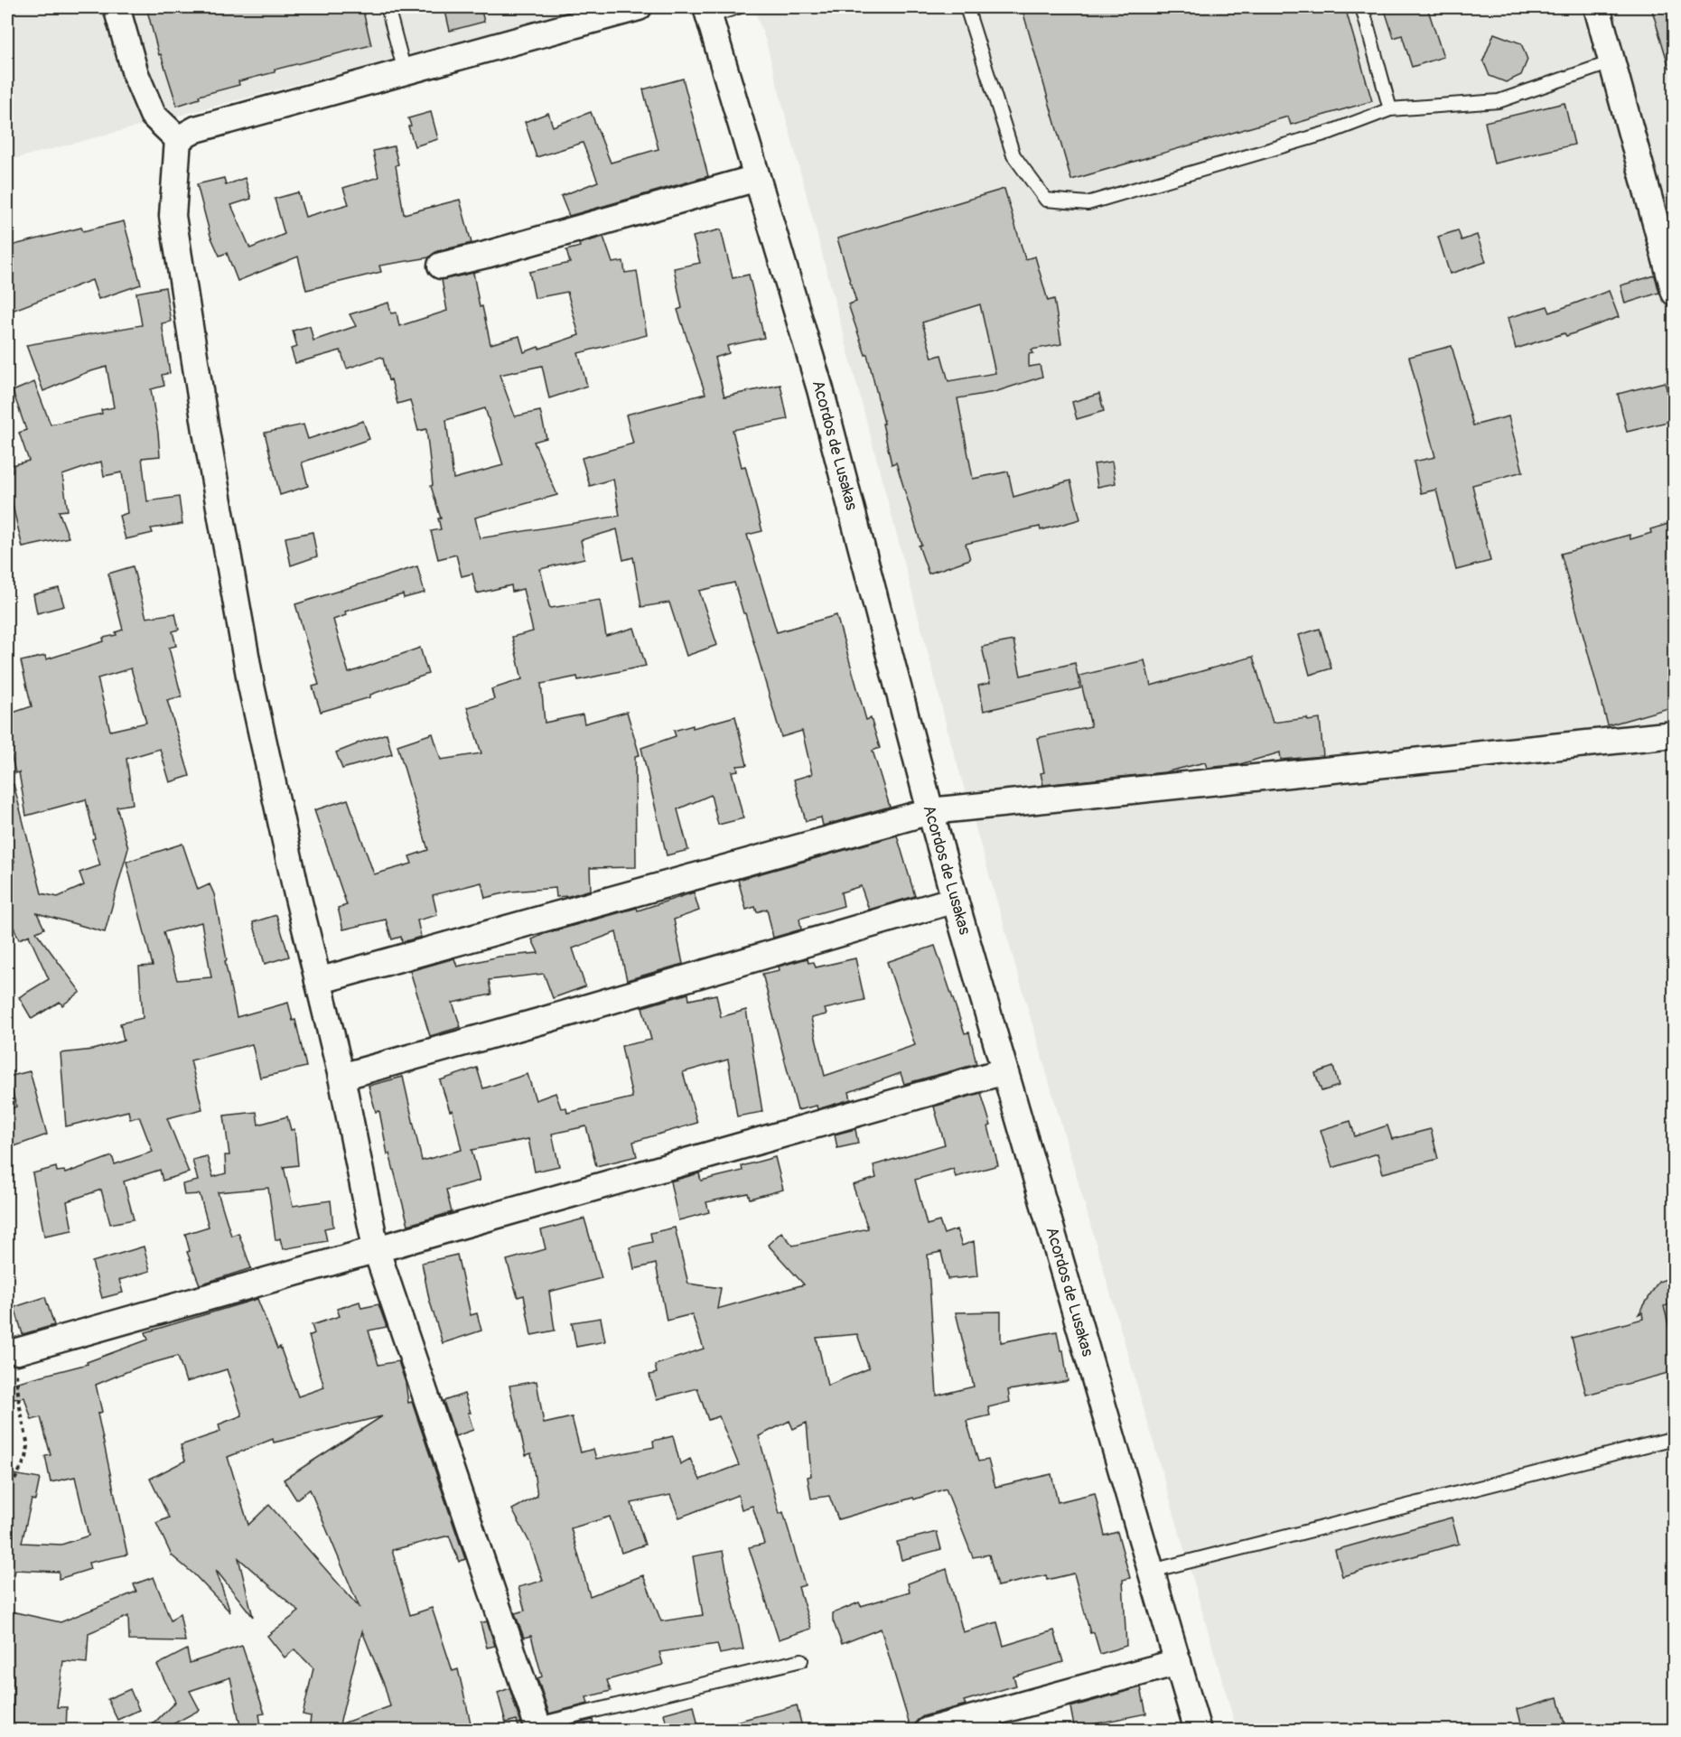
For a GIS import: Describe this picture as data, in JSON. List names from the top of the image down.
{
  "streets": {
    "street": ["Acordos de Lusakas"]
  }
}
